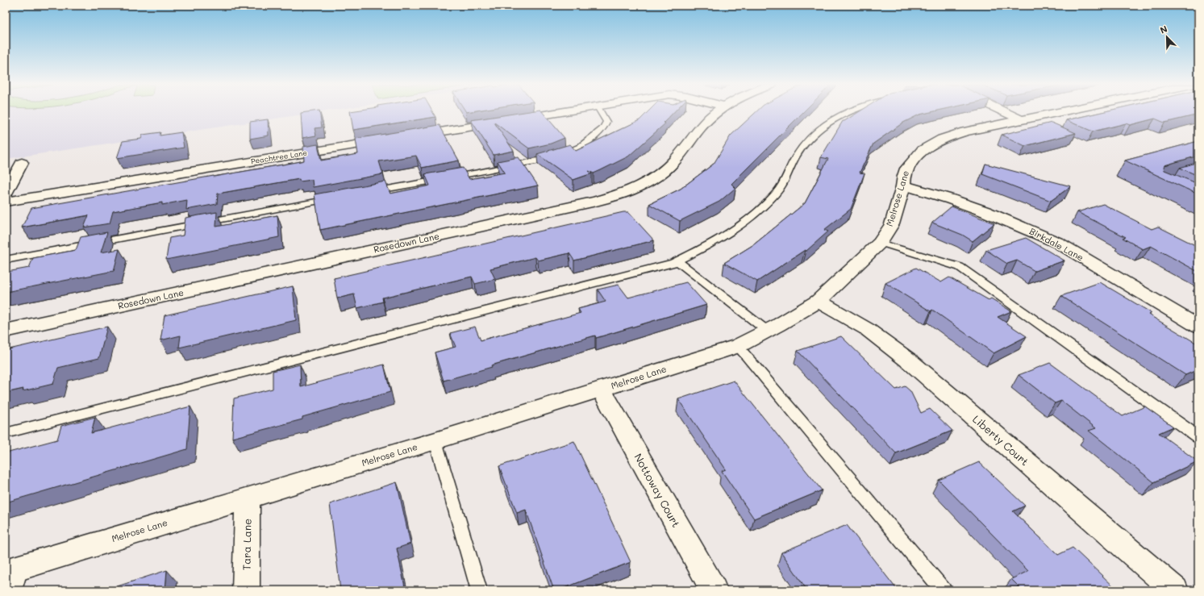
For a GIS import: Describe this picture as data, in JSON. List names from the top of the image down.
{
  "streets": {
    "street": [
      "Peachtree Lane",
      "Melrose Lane",
      "Rosedown Lane",
      "Birkdale Lane",
      "Liberty Court",
      "Nottoway Court",
      "Tara Lane"
    ]
  },
  "crossings": [
    ["Melrose Lane", "Birkdale Lane"],
    ["Melrose Lane", "Liberty Court"],
    ["Melrose Lane", "Nottoway Court"],
    ["Melrose Lane", "Tara Lane"]
  ],
  "north": "top left"
}
